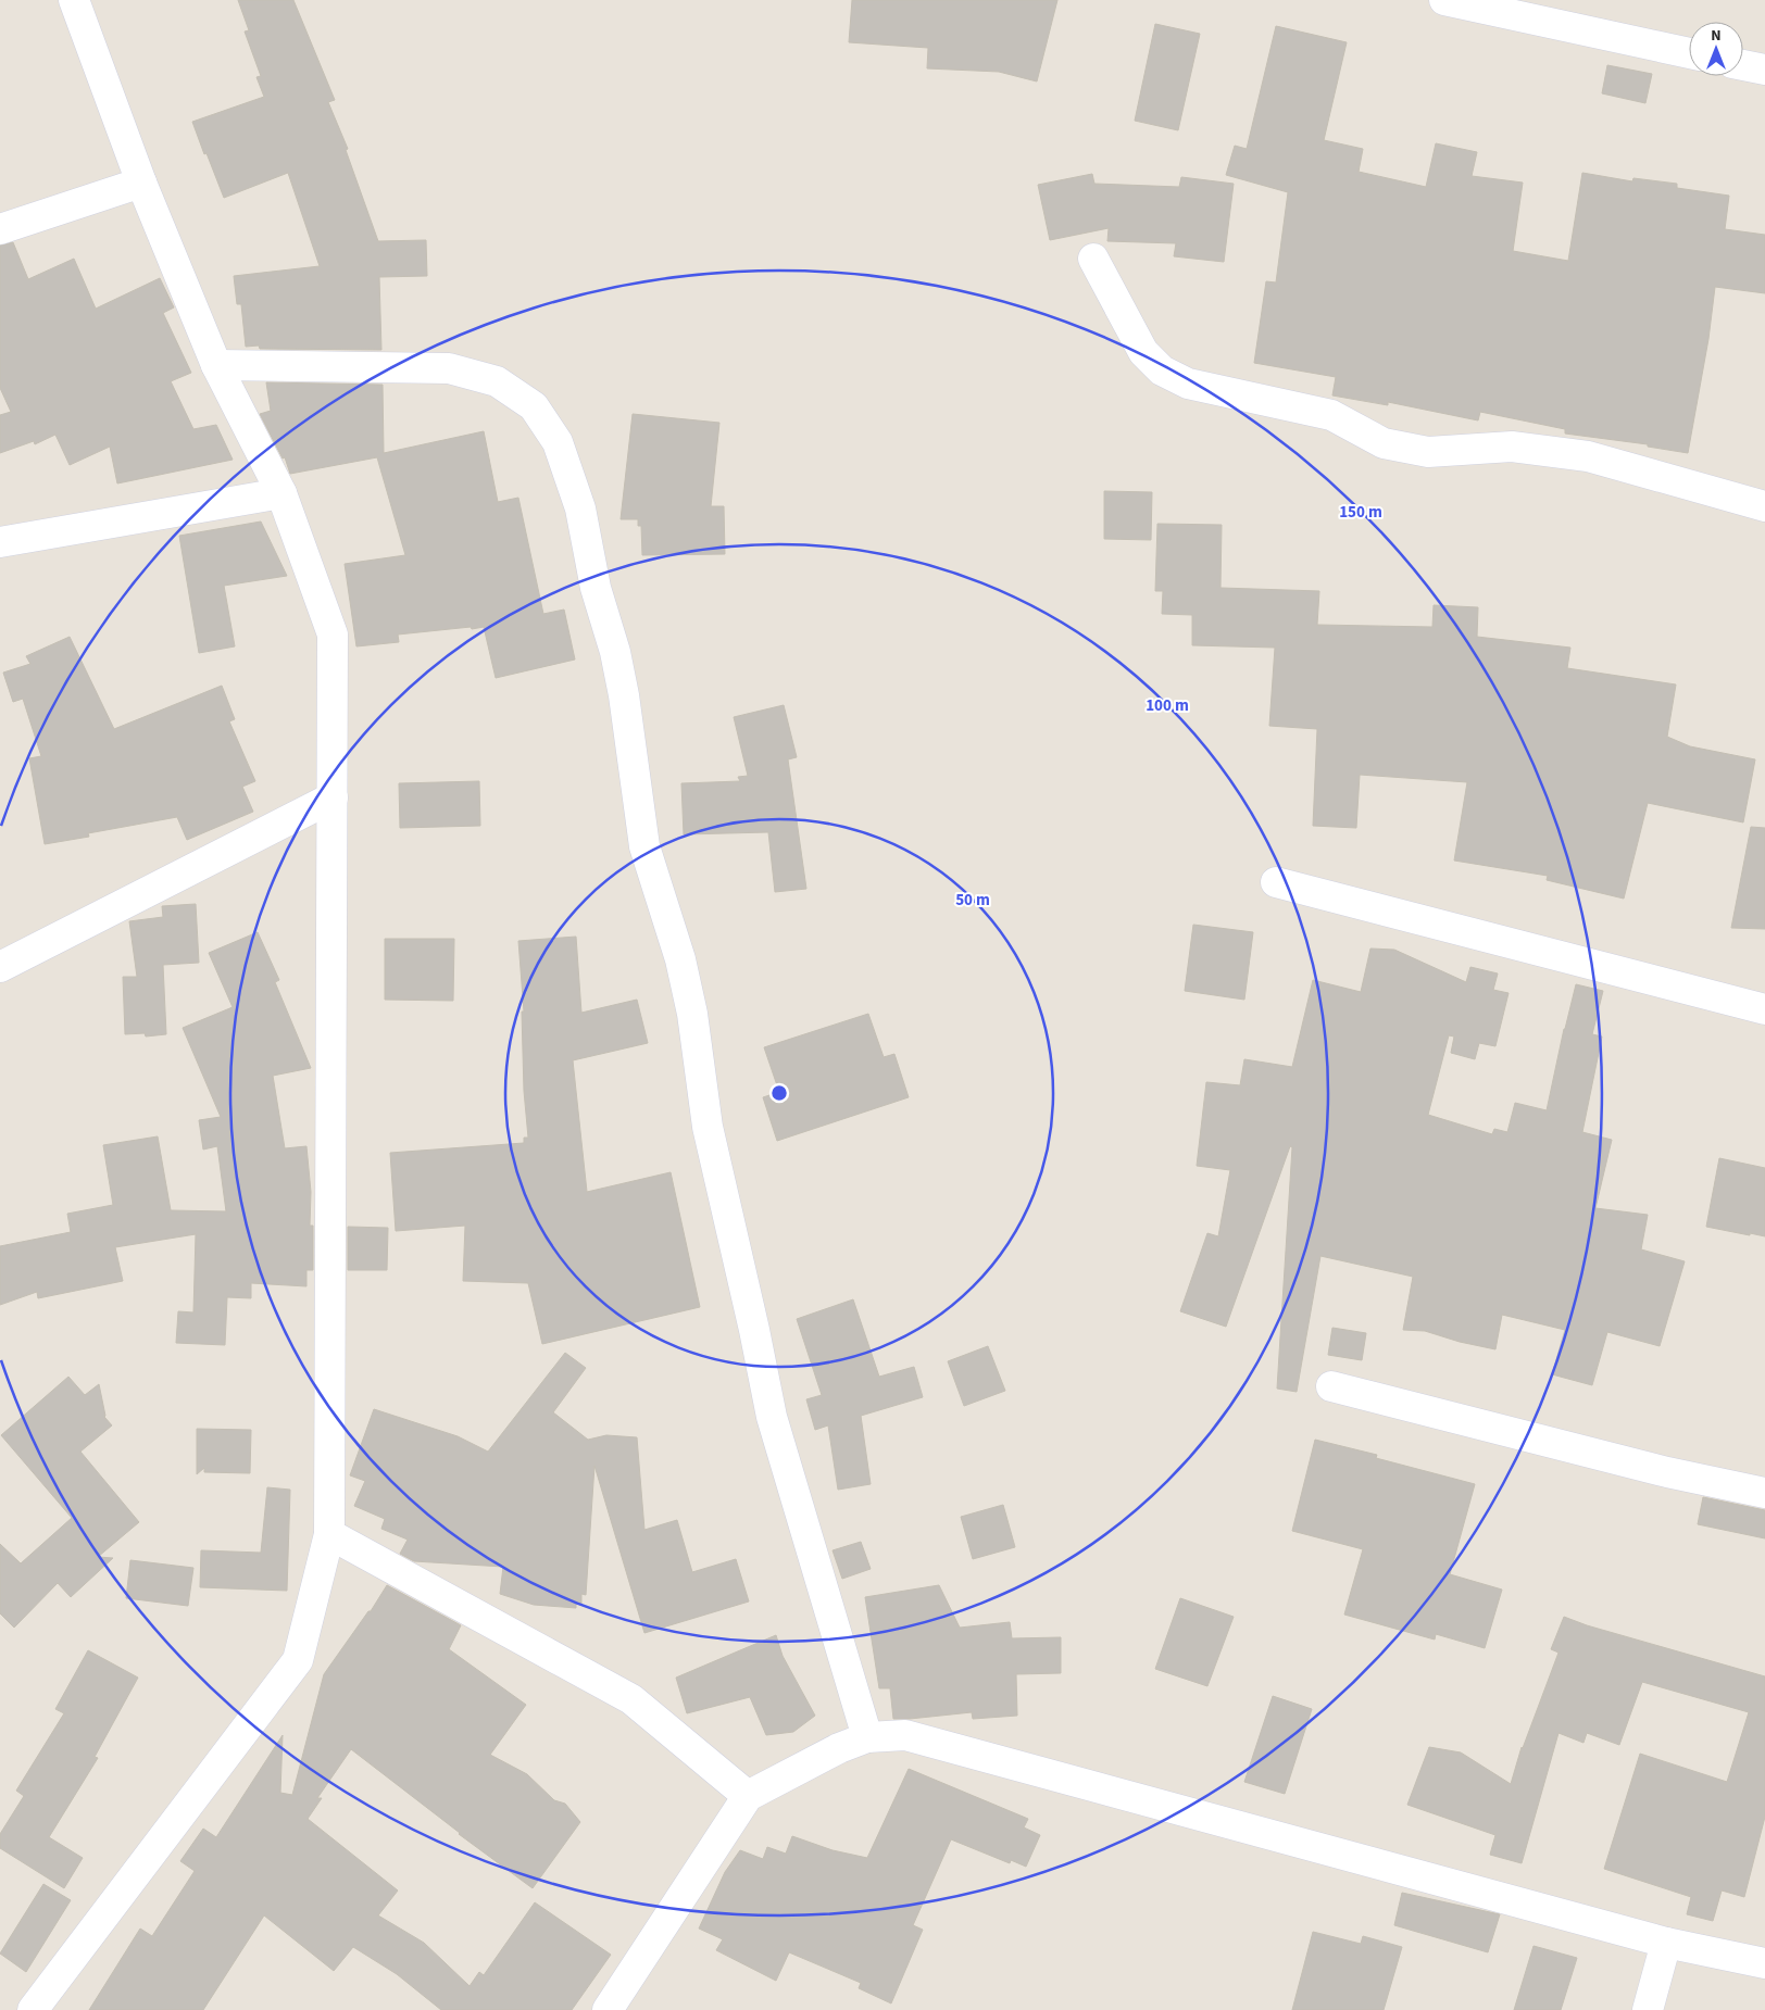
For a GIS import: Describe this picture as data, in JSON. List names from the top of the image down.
{
  "north": "top",
  "rings": ["150 m", "100 m", "50 m"]
}
